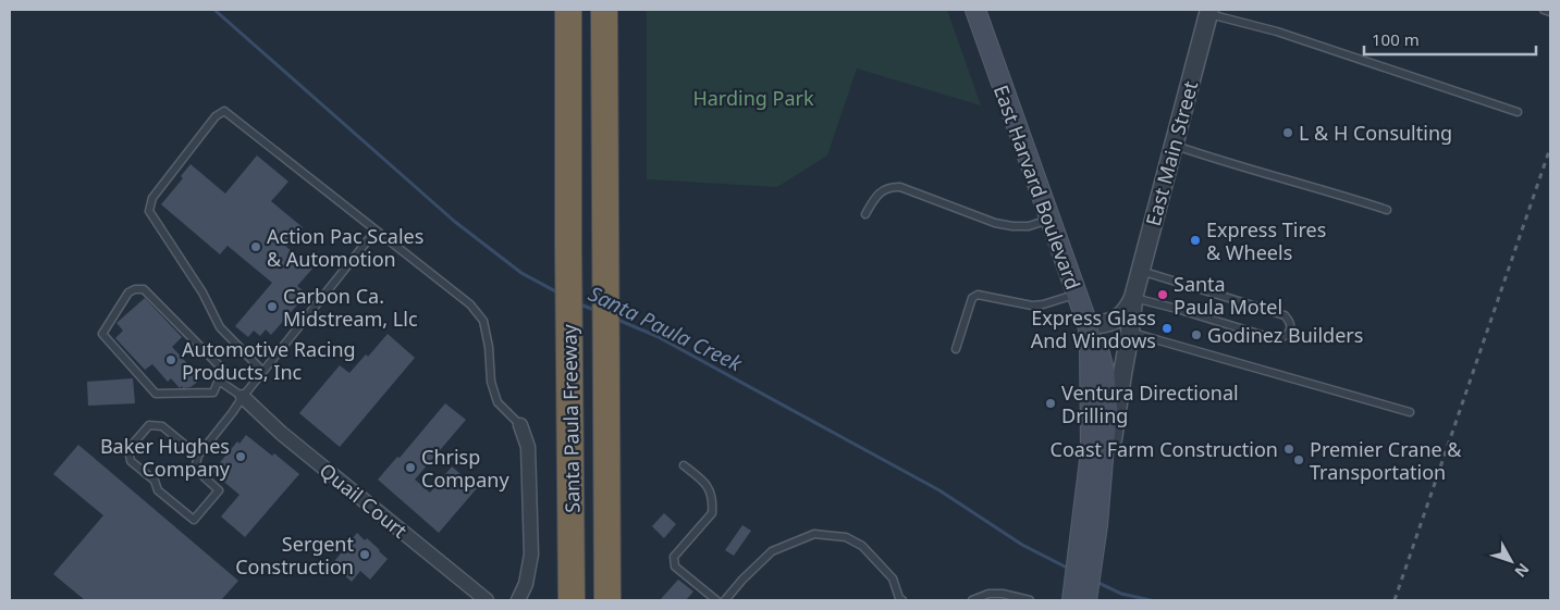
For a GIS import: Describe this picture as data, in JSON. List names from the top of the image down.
{
  "streets": {
    "highway": ["Santa Paula Freeway"],
    "main road": ["East Harvard Boulevard"],
    "street": ["East Main Street", "Quail Court"]
  },
  "crossings": [
    ["East Main Street", "East Harvard Boulevard"]
  ],
  "water": ["Santa Paula Creek"],
  "parks": ["Harding Park"],
  "places": [
    "L & H Consulting",
    "Express Tires & Wheels",
    "Action Pac Scales & Automotion",
    "Santa Paula Motel",
    "Carbon Ca. Midstream, Llc",
    "Express Glass And Windows",
    "Godinez Builders",
    "Automotive Racing Products, Inc",
    "Ventura Directional Drilling",
    "Coast Farm Construction",
    "Baker Hughes Company",
    "Premier Crane & Transportation",
    "Chrisp Company",
    "Sergent Construction"
  ],
  "scale_bar": "100 m",
  "north": "bottom right"
}
